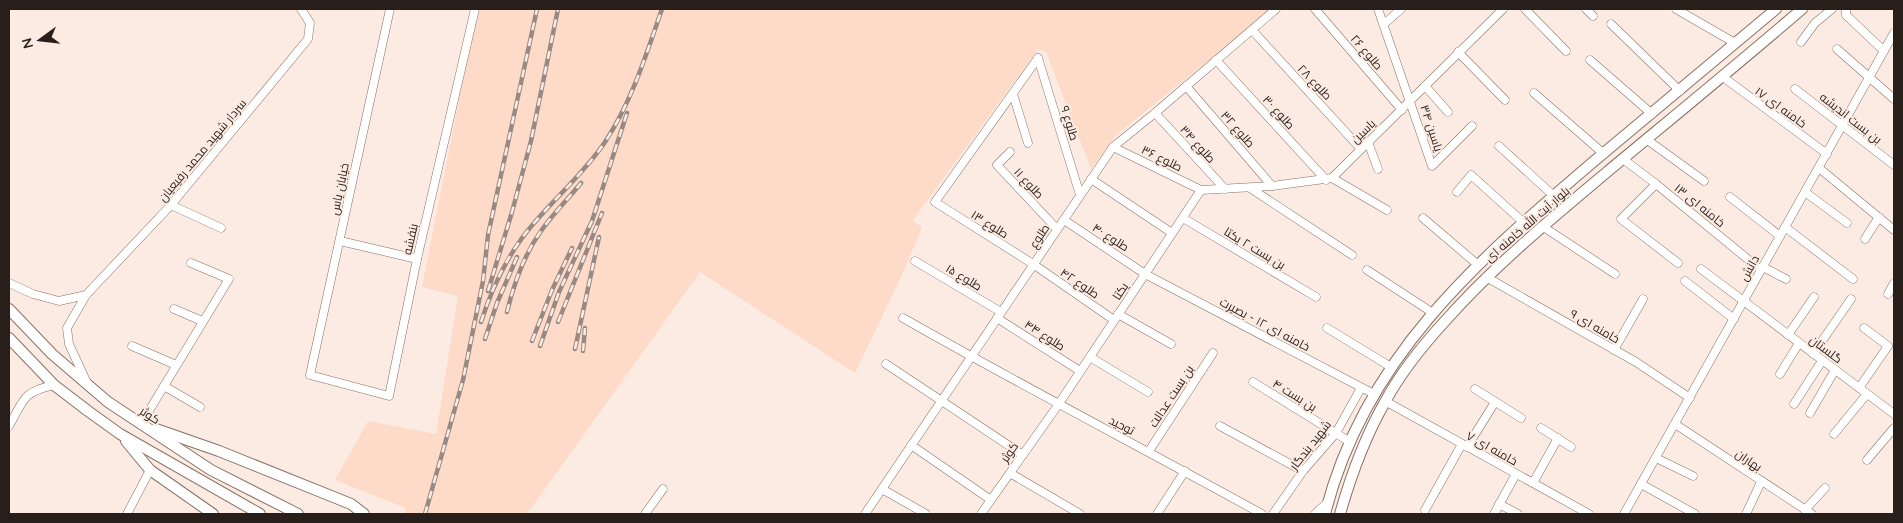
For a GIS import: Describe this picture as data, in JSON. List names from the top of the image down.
{
  "streets": {
    "main road": ["بلوار آیت الله خامنه ای", "کوثر"],
    "street": [
      "طلوع ۲۶",
      "طلوع ۲۸",
      "خامنه ای ۱۷",
      "طلوع ۳۰",
      "بن بست اندیشه",
      "طلوع ۹",
      "یاسین ۳۴",
      "طلوع ۳۲",
      "یاسین",
      "طلوع ۳۴",
      "سردار شهید محمد رفیعیان",
      "طلوع ۳۶",
      "طلوع ۱۱",
      "خیابان یاس",
      "خامنه ای ۱۳",
      "طلوع ۱۳",
      "طلوع",
      "طلوع ۴۰",
      "بنفشه",
      "بن بست ۲ یکتا",
      "دانش",
      "طلوع ۱۵",
      "طلوع ۴۲",
      "یکتا",
      "خامنه ای ۱۲ - بصیرت",
      "خامنه ای ۹",
      "طلوع ۴۴",
      "گلستان",
      "بن بست ۴",
      "بن بست عدالت",
      "توحید",
      "شهید بندگار",
      "خامنه ای ۷",
      "بهاران"
    ]
  },
  "crossings": [
    ["طلوع ۲۶", "یاسین"],
    ["طلوع ۲۸", "یاسین"],
    ["طلوع ۲۸", "طلوع"],
    ["خامنه ای ۱۷", "بلوار آیت الله خامنه ای"],
    ["خامنه ای ۱۷", "دانش"],
    ["طلوع ۳۰", "یاسین"],
    ["طلوع ۳۰", "طلوع"],
    ["بن بست اندیشه", "دانش"],
    ["طلوع ۹", "طلوع ۱۳"],
    ["طلوع ۹", "طلوع"],
    ["یاسین ۳۴", "یاسین"],
    ["طلوع ۳۲", "طلوع"],
    ["طلوع ۳۴", "طلوع"],
    ["سردار شهید محمد رفیعیان", "کوثر"],
    ["طلوع ۳۶", "طلوع"],
    ["طلوع ۳۶", "یکتا"],
    ["طلوع ۱۱", "طلوع"],
    ["خیابان یاس", "بنفشه"],
    ["خامنه ای ۱۳", "بلوار آیت الله خامنه ای"],
    ["خامنه ای ۱۳", "دانش"],
    ["طلوع ۱۳", "طلوع"],
    ["طلوع ۱۳", "طلوع ۴۲"],
    ["بلوار آیت الله خامنه ای", "خامنه ای ۱۲ - بصیرت"],
    ["بلوار آیت الله خامنه ای", "خامنه ای ۹"],
    ["بلوار آیت الله خامنه ای", "بن بست ۴"],
    ["بلوار آیت الله خامنه ای", "خامنه ای ۷"],
    ["طلوع", "طلوع ۴۰"],
    ["طلوع", "طلوع ۱۵"],
    ["طلوع", "طلوع ۴۲"],
    ["طلوع", "طلوع ۴۴"],
    ["طلوع", "توحید"],
    ["طلوع ۴۰", "یکتا"],
    ["طلوع ۴۰", "خامنه ای ۱۲ - بصیرت"],
    ["بن بست ۲ یکتا", "یکتا"],
    ["دانش", "خامنه ای ۹"],
    ["دانش", "گلستان"],
    ["دانش", "بهاران"],
    ["طلوع ۱۵", "طلوع ۴۴"],
    ["طلوع ۴۲", "یکتا"],
    ["یکتا", "خامنه ای ۱۲ - بصیرت"],
    ["یکتا", "طلوع ۴۴"],
    ["یکتا", "کوثر"],
    ["یکتا", "توحید"],
    ["خامنه ای ۱۲ - بصیرت", "شهید بندگار"],
    ["بن بست ۴", "شهید بندگار"],
    ["بن بست عدالت", "توحید"],
    ["کوثر", "توحید"]
  ],
  "north": "left"
}
